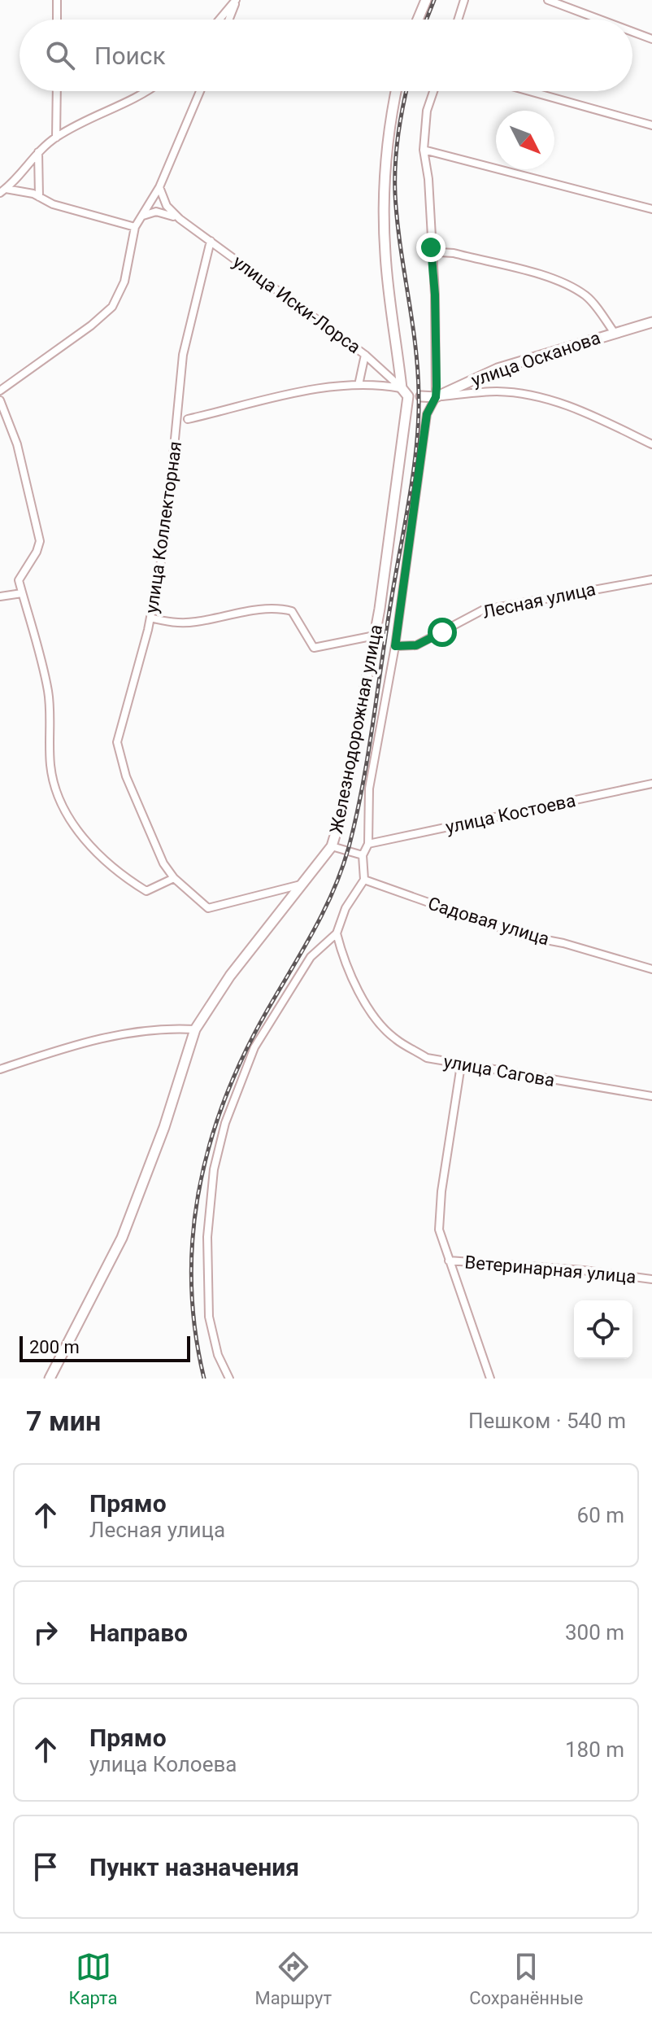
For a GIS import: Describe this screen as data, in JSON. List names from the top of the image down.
{
  "streets": {
    "street": [
      "улица Иски-Лорса",
      "улица Осканова",
      "улица Коллекторная",
      "Лесная улица",
      "Железнодорожная улица",
      "улица Костоева",
      "Садовая улица",
      "улица Сагова",
      "Ветеринарная улица"
    ]
  },
  "crossings": [
    ["улица Иски-Лорса", "улица Осканова"],
    ["улица Иски-Лорса", "улица Коллекторная"],
    ["улица Иски-Лорса", "Железнодорожная улица"],
    ["улица Осканова", "Железнодорожная улица"],
    ["улица Коллекторная", "Железнодорожная улица"]
  ],
  "scale_bar": "200 m",
  "north": "bottom right",
  "page": {
    "search": "Поиск",
    "scale": "200 m",
    "heading": ["7 мин", "Пешком · 540 m"],
    "list": [
      ["Прямо", "Лесная улица", "60 m"],
      ["Направо", "300 m"],
      ["Прямо", "улица Колоева", "180 m"],
      "Пункт назначения"
    ],
    "nav": ["Карта", "Маршрут", "Сохранённые"]
  }
}
